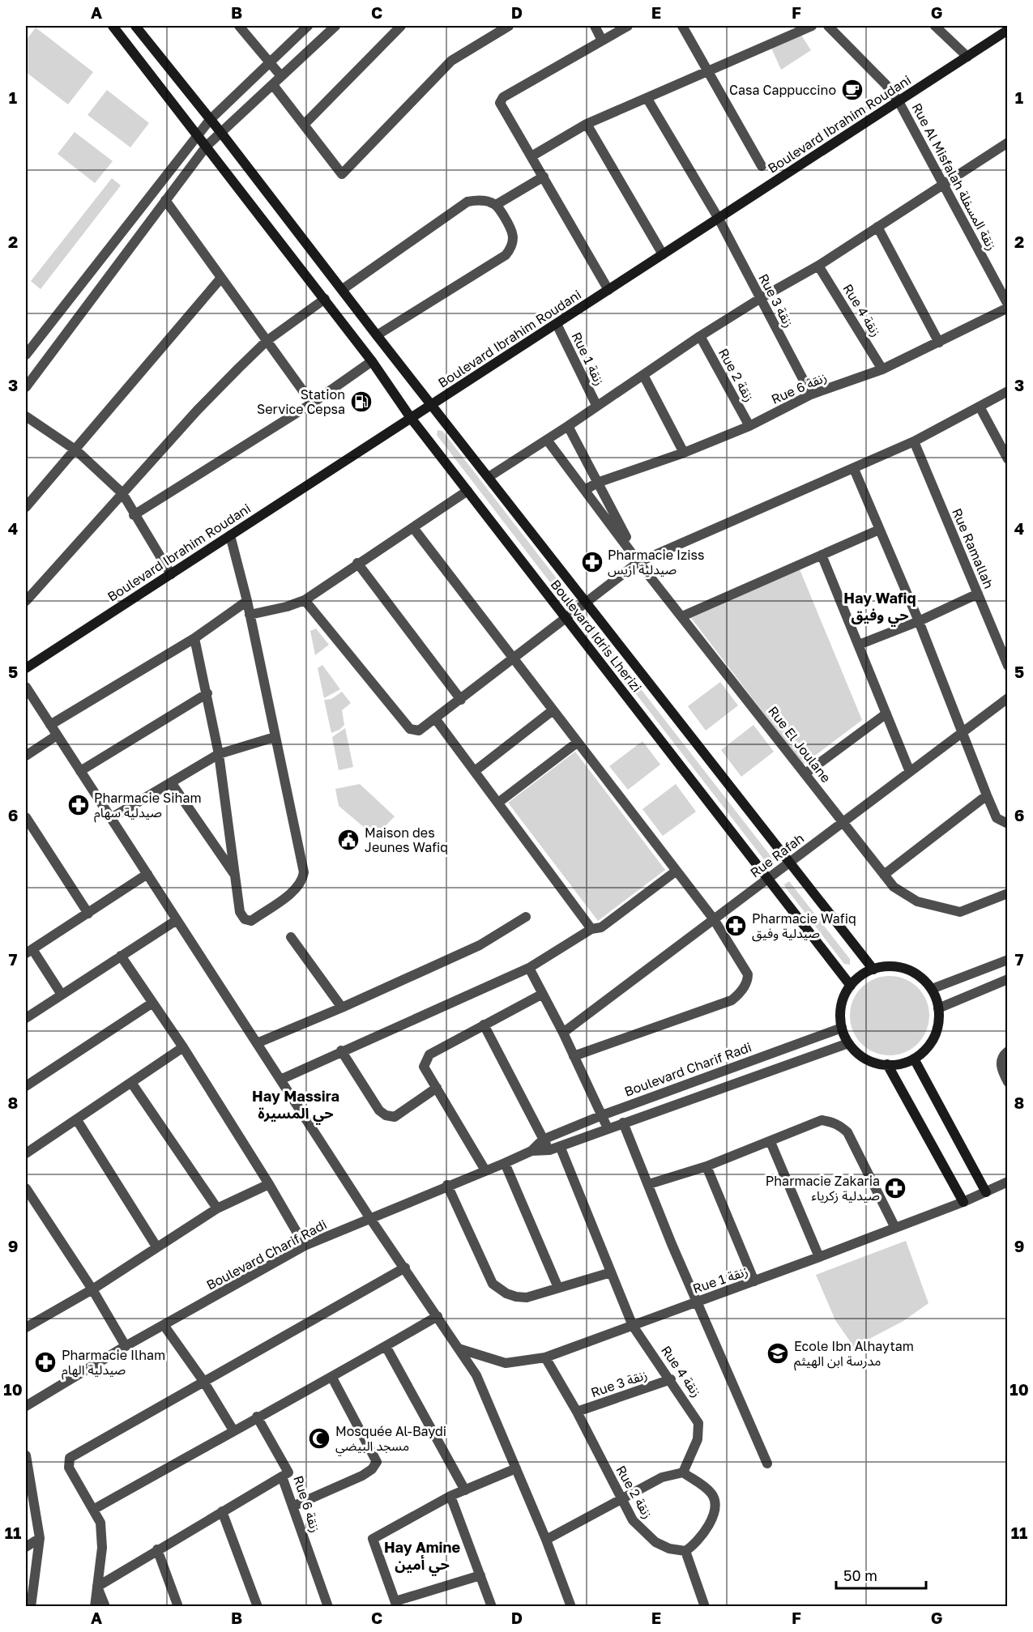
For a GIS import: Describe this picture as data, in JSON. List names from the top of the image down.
{
  "streets": {
    "main road": ["Boulevard Ibrahim Roudani", "Boulevard Idris Lherizi"],
    "street": [
      "Rue Al Misfalah زنقة المسفلة",
      "Rue 3 زنقة",
      "Rue 4 زنقة",
      "Rue 1 زنقة",
      "Rue 2 زنقة",
      "Rue 6 زنقة",
      "Rue Ramallah",
      "Rue El Joulane",
      "Rue Rafah",
      "Boulevard Charif Radi"
    ]
  },
  "crossings": [
    ["Boulevard Ibrahim Roudani", "Rue Al Misfalah زنقة المسفلة"],
    ["Boulevard Ibrahim Roudani", "Rue 3 زنقة"],
    ["Boulevard Ibrahim Roudani", "Rue 1 زنقة"],
    ["Boulevard Ibrahim Roudani", "Boulevard Idris Lherizi"],
    ["Rue 3 زنقة", "Rue 4 زنقة"],
    ["Rue 3 زنقة", "Rue 2 زنقة"],
    ["Rue 3 زنقة", "Rue 6 زنقة"],
    ["Rue 4 زنقة", "Rue 1 زنقة"],
    ["Rue 4 زنقة", "Rue 2 زنقة"],
    ["Rue 4 زنقة", "Rue 6 زنقة"],
    ["Rue 1 زنقة", "Rue 2 زنقة"],
    ["Rue 2 زنقة", "Rue 6 زنقة"],
    ["Boulevard Idris Lherizi", "Rue Rafah"],
    ["Boulevard Idris Lherizi", "Boulevard Charif Radi"],
    ["Rue El Joulane", "Rue Rafah"]
  ],
  "districts": ["Hay Wafiq حي وفيق", "Hay Massira حي المسيرة", "Hay Amine حي أمين"],
  "places": {
    "cafe": ["Casa Cappuccino"],
    "fuel station": ["Station Service Cepsa"],
    "pharmacy": [
      "Pharmacie Iziss صيدلية ازيس",
      "Pharmacie Siham صيدلية سهام",
      "Pharmacie Wafiq صيدلية وفيق",
      "Pharmacie Zakaria صيدلية زكرياء",
      "Pharmacie Ilham صيدلية الهام"
    ],
    "public building": ["Maison des Jeunes Wafiq"],
    "school or university": ["Ecole Ibn Alhaytam مدرسة ابن الهيثم"],
    "mosque": ["Mosquée Al-Baydi مسجد البيضي"]
  },
  "scale_bar": "50 m",
  "grid": {
    "columns": [
      "A",
      "B",
      "C",
      "D",
      "E",
      "F",
      "G"
    ],
    "rows": [
      "1",
      "2",
      "3",
      "4",
      "5",
      "6",
      "7",
      "8",
      "9",
      "10",
      "11"
    ]
  }
}
